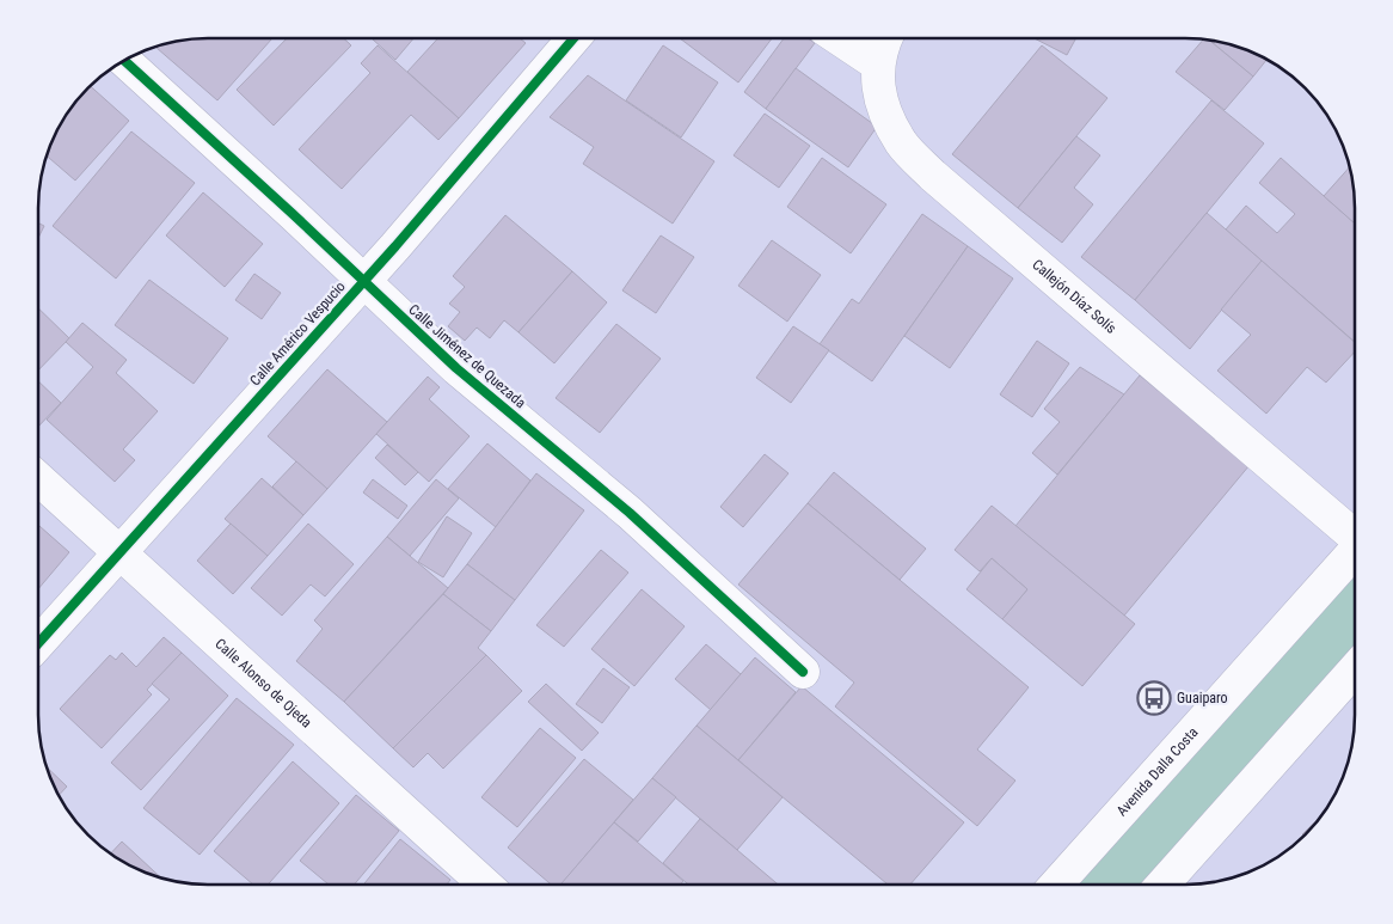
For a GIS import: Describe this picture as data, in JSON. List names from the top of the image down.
{
  "streets": {
    "street": [
      "Callejón Díaz Solís",
      "Calle Américo Vespucio",
      "Calle Jiménez de Quezada",
      "Calle Alonso de Ojeda",
      "Avenida Dalla Costa"
    ]
  },
  "crossings": [
    ["Calle Américo Vespucio", "Calle Jiménez de Quezada"],
    ["Calle Américo Vespucio", "Calle Alonso de Ojeda"]
  ],
  "places": {
    "bus stop": ["Guaiparo"]
  }
}
